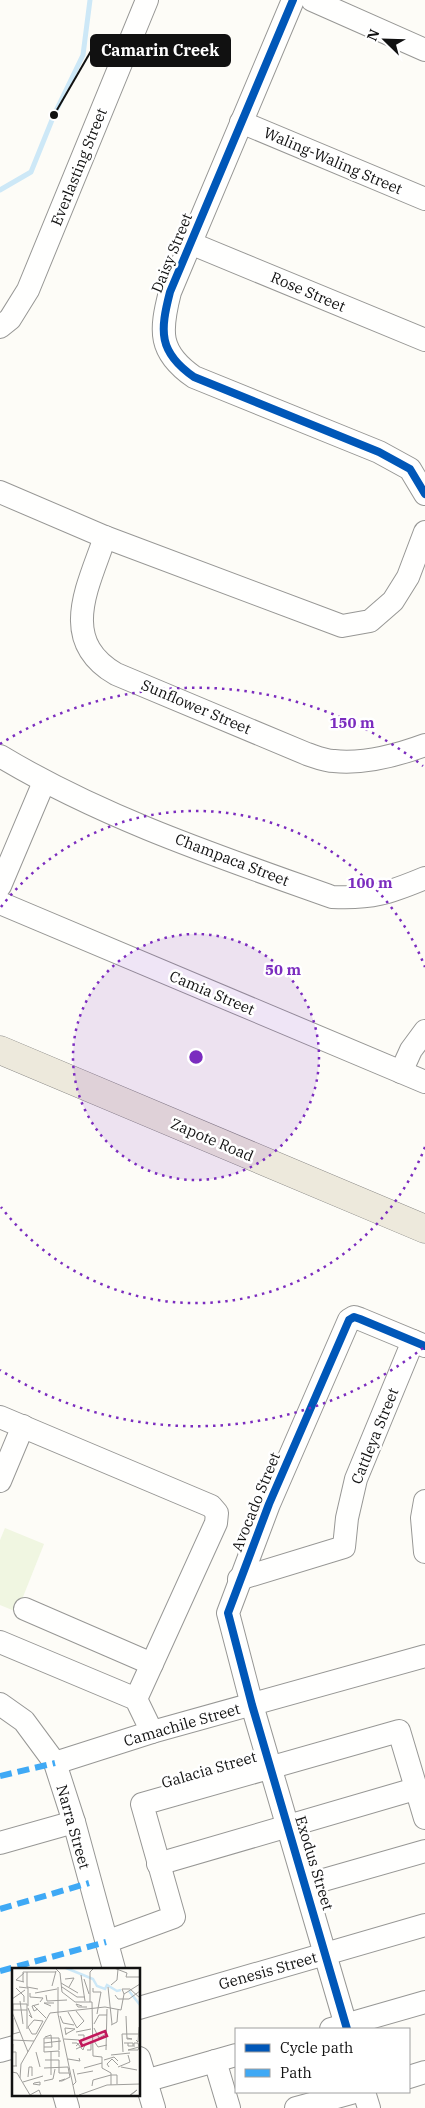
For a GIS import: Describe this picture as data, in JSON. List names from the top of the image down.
{
  "streets": {
    "main road": ["Zapote Road"],
    "street": [
      "Waling-Waling Street",
      "Everlasting Street",
      "Daisy Street",
      "Rose Street",
      "Sunflower Street",
      "Champaca Street",
      "Camia Street",
      "Cattleya Street",
      "Avocado Street",
      "Camachile Street",
      "Galacia Street",
      "Narra Street",
      "Exodus Street",
      "Genesis Street"
    ]
  },
  "crossings": [
    ["Waling-Waling Street", "Daisy Street"],
    ["Daisy Street", "Rose Street"],
    ["Cattleya Street", "Avocado Street"],
    ["Avocado Street", "Camachile Street"],
    ["Avocado Street", "Exodus Street"],
    ["Camachile Street", "Narra Street"],
    ["Camachile Street", "Exodus Street"],
    ["Galacia Street", "Exodus Street"],
    ["Exodus Street", "Genesis Street"]
  ],
  "places": ["Camarin Creek"],
  "legend": ["Cycle path", "Path"],
  "north": "top left",
  "rings": ["150 m", "100 m", "50 m"]
}
